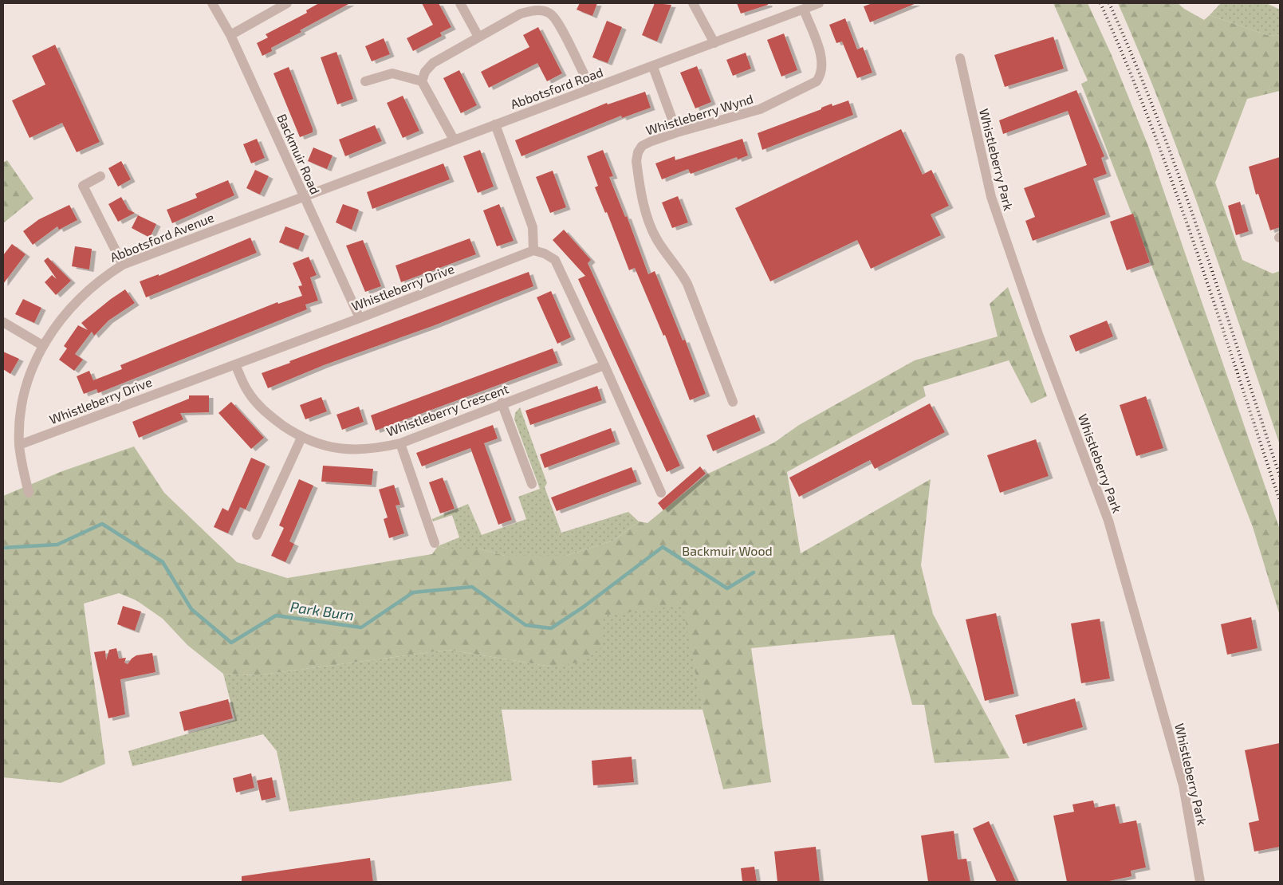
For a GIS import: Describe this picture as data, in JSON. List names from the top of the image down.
{
  "streets": {
    "street": [
      "Abbotsford Road",
      "Whistleberry Wynd",
      "Backmuir Road",
      "Whistleberry Park",
      "Abbotsford Avenue",
      "Whistleberry Drive",
      "Whistleberry Crescent"
    ]
  },
  "crossings": [
    ["Abbotsford Road", "Whistleberry Wynd"],
    ["Abbotsford Road", "Backmuir Road"],
    ["Abbotsford Road", "Abbotsford Avenue"],
    ["Backmuir Road", "Abbotsford Avenue"],
    ["Backmuir Road", "Whistleberry Drive"],
    ["Abbotsford Avenue", "Whistleberry Drive"],
    ["Whistleberry Drive", "Whistleberry Crescent"]
  ],
  "water": ["Park Burn"],
  "parks": ["Backmuir Wood"]
}
